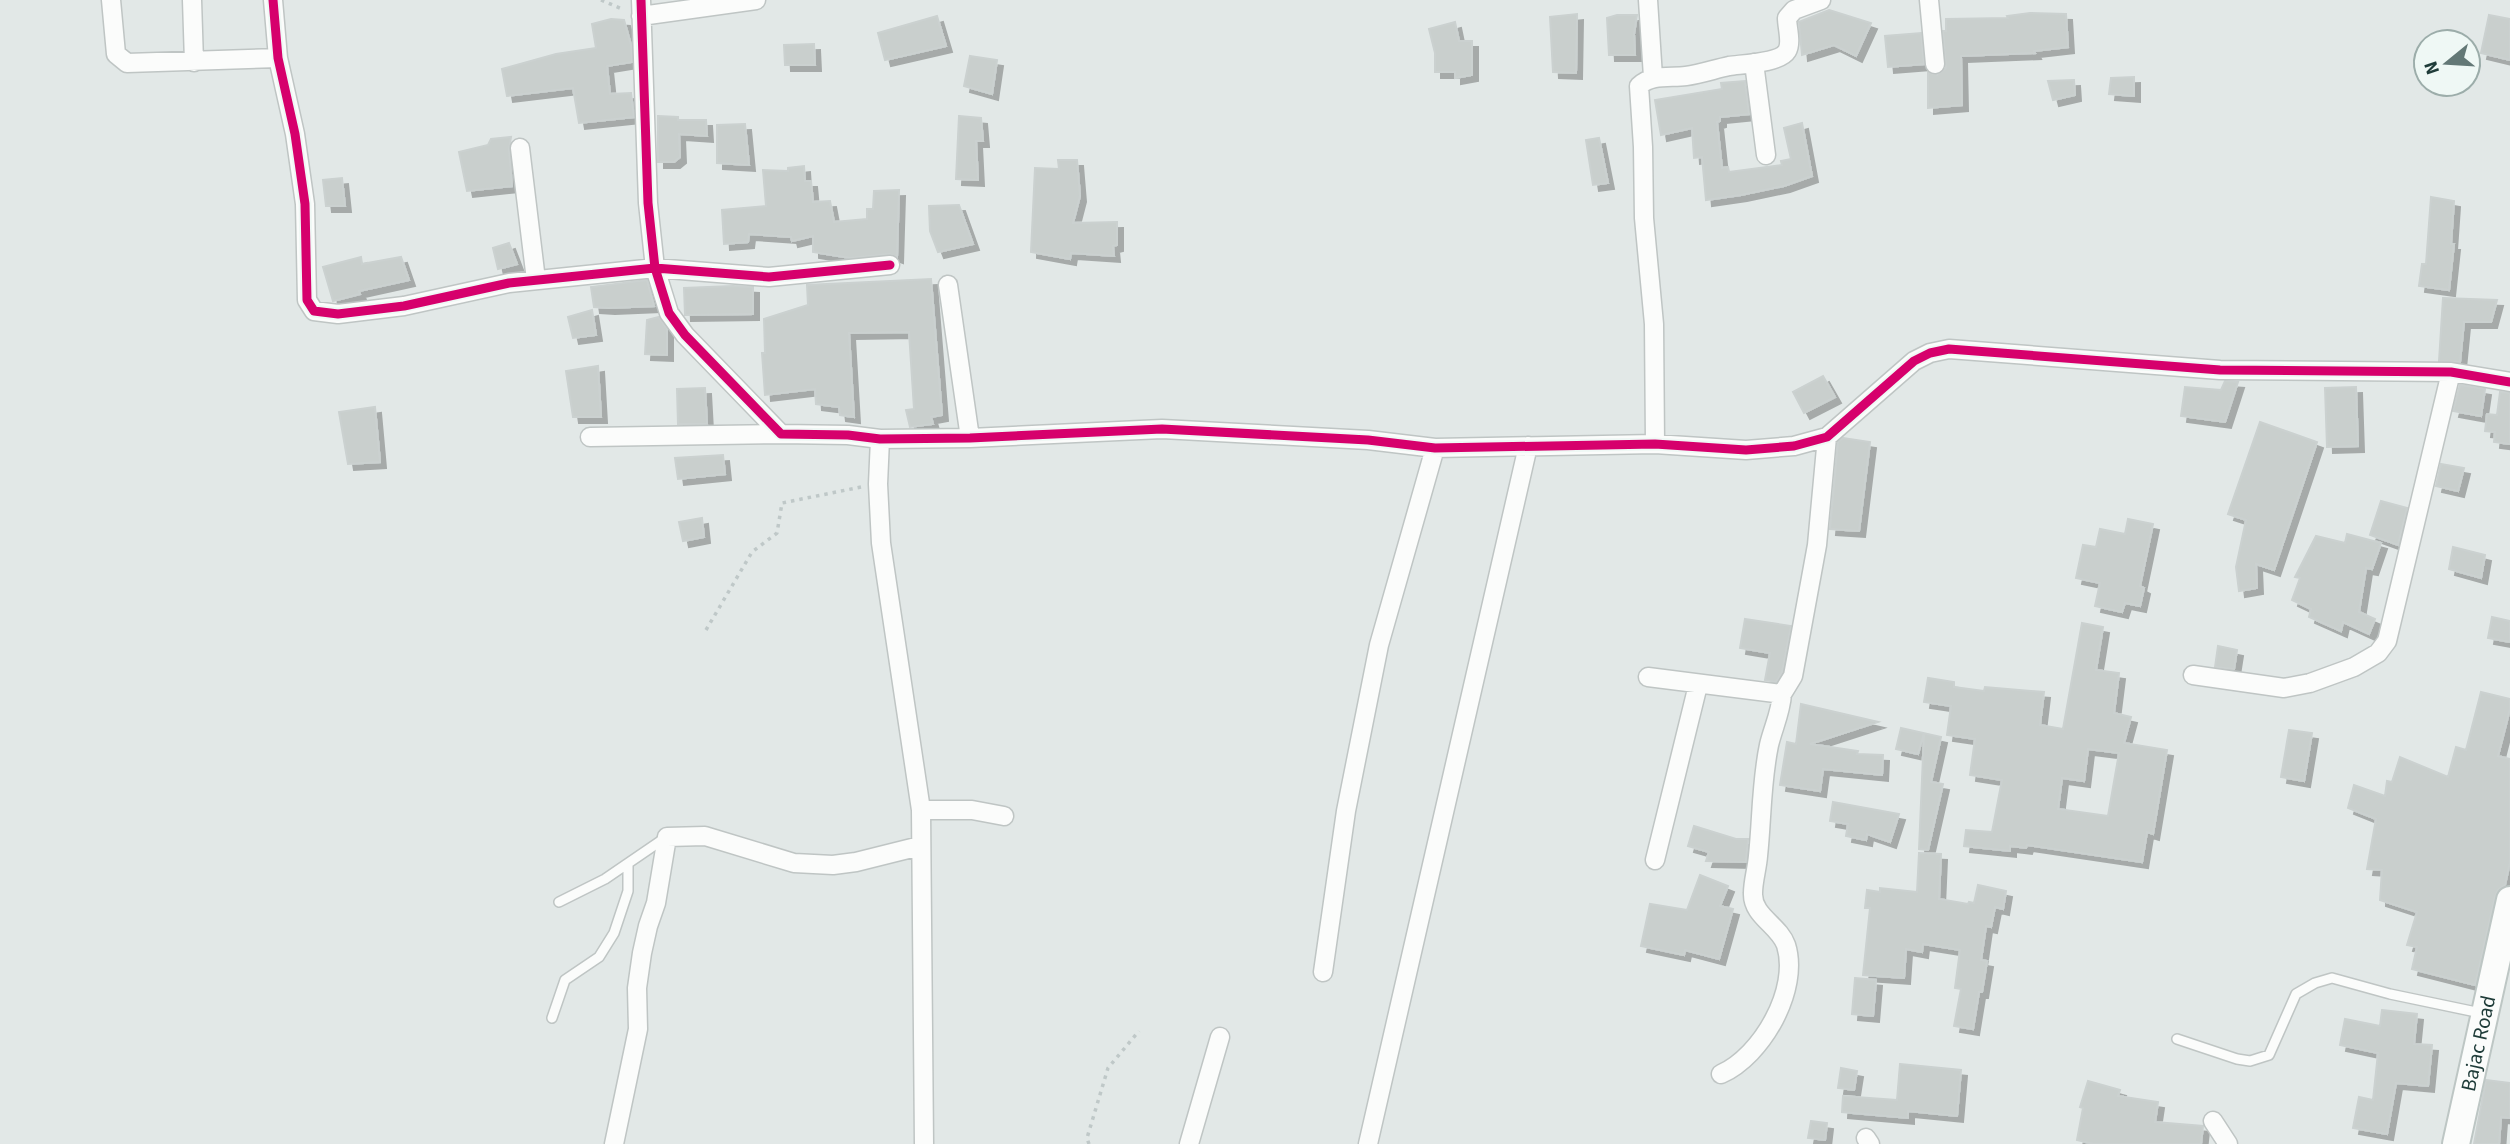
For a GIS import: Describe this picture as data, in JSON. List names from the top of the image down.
{
  "streets": {
    "street": ["Bajac Road"]
  },
  "north": "left"
}
